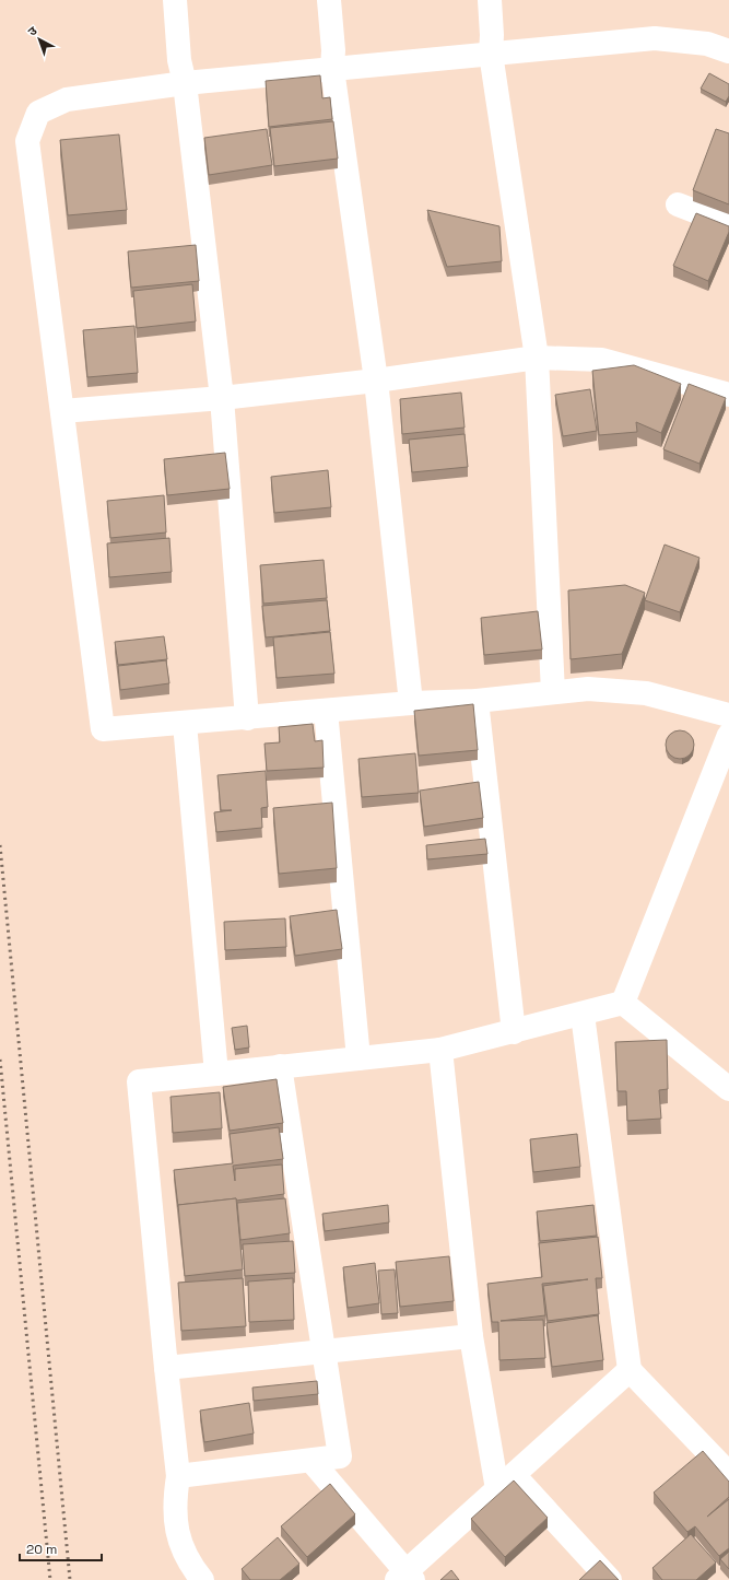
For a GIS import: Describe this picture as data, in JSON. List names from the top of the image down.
{
  "scale_bar": "20 m",
  "north": "top left"
}
